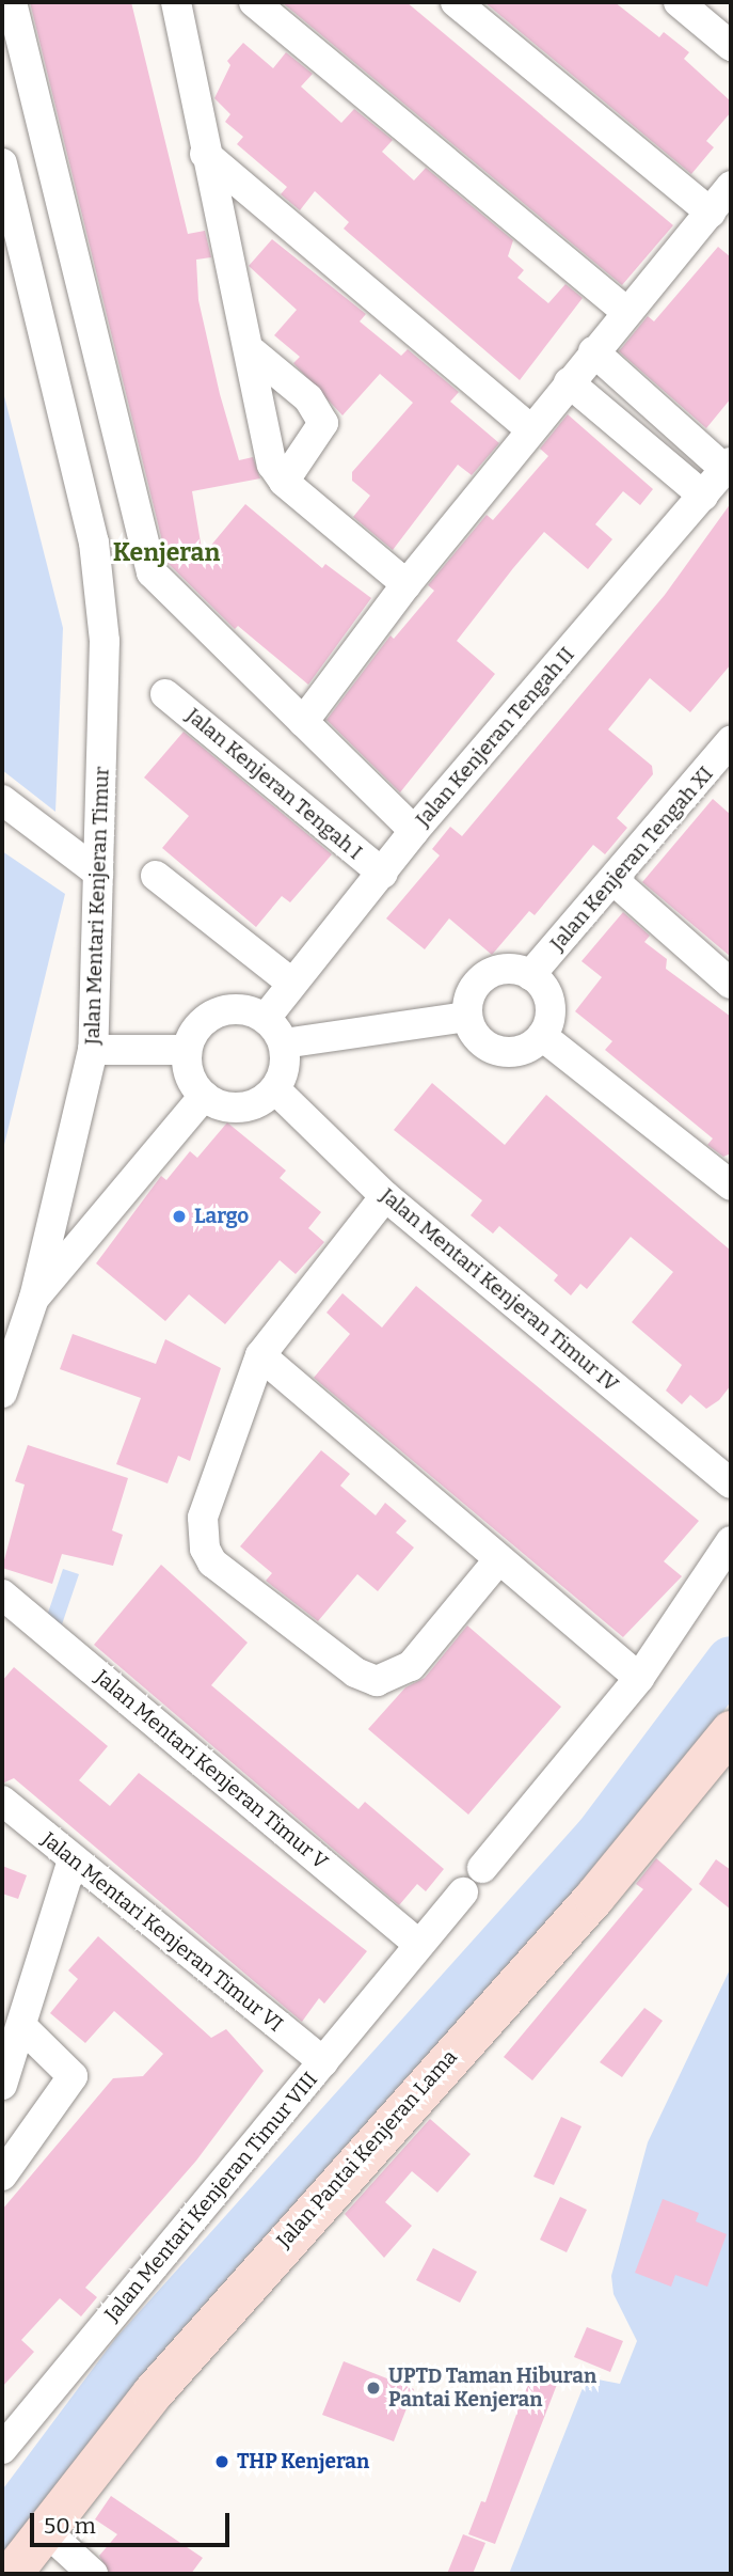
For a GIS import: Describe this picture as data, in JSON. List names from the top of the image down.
{
  "streets": {
    "main road": ["Jalan Pantai Kenjeran Lama"],
    "street": [
      "Jalan Kenjeran Tengah II",
      "Jalan Kenjeran Tengah I",
      "Jalan Kenjeran Tengah XI",
      "Jalan Mentari Kenjeran Timur",
      "Jalan Mentari Kenjeran Timur IV",
      "Jalan Mentari Kenjeran Timur V",
      "Jalan Mentari Kenjeran Timur VI",
      "Jalan Mentari Kenjeran Timur VIII"
    ]
  },
  "crossings": [
    ["Jalan Kenjeran Tengah II", "Jalan Kenjeran Tengah I"],
    ["Jalan Kenjeran Tengah II", "Jalan Mentari Kenjeran Timur IV"],
    ["Jalan Mentari Kenjeran Timur V", "Jalan Mentari Kenjeran Timur VIII"],
    ["Jalan Mentari Kenjeran Timur VI", "Jalan Mentari Kenjeran Timur VIII"]
  ],
  "districts": ["Kenjeran"],
  "places": ["Largo", "UPTD Taman Hiburan Pantai Kenjeran", "THP Kenjeran"],
  "scale_bar": "50 m"
}
